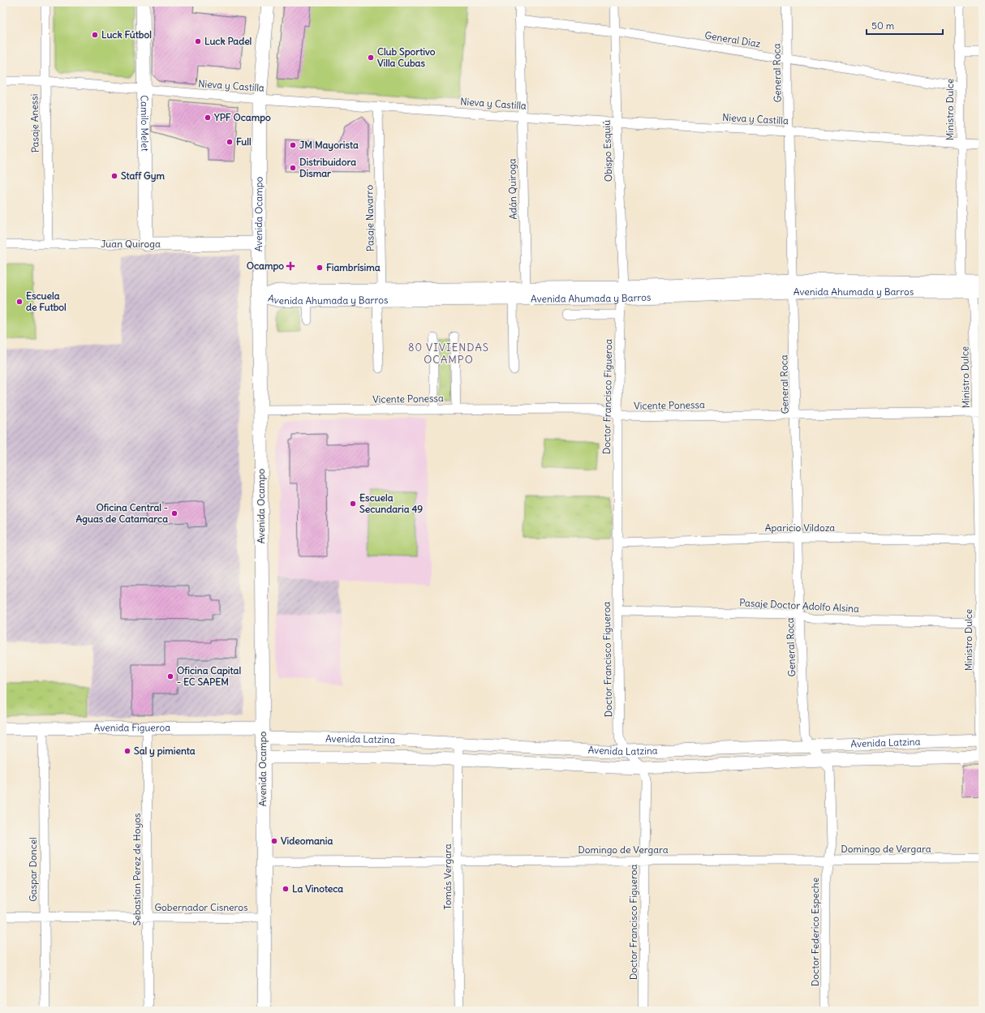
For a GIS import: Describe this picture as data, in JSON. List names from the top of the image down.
{
  "streets": {
    "main road": [
      "Camilo Melet",
      "Avenida Ocampo",
      "Juan Quiroga",
      "Avenida Ahumada y Barros",
      "Avenida Figueroa",
      "Avenida Latzina"
    ],
    "street": [
      "General Díaz",
      "General Roca",
      "Nieva y Castilla",
      "Ministro Dulce",
      "Pasaje Anessi",
      "Obispo Esquiú",
      "Adán Quiroga",
      "Pasaje Navarro",
      "Doctor Francisco Figueroa",
      "Vicente Ponessa",
      "Aparicio Vildoza",
      "Pasaje Doctor Adolfo Alsina",
      "Domingo de Vergara",
      "Gaspar Doncel",
      "Sebastian Perez de Hoyos",
      "Tomás Vergara",
      "Gobernador Cisneros",
      "Doctor Federico Espeche"
    ]
  },
  "crossings": [
    ["General Díaz", "General Roca"],
    ["General Díaz", "Ministro Dulce"],
    ["General Díaz", "Obispo Esquiú"],
    ["General Díaz", "Adán Quiroga"],
    ["General Roca", "Nieva y Castilla"],
    ["General Roca", "Avenida Ahumada y Barros"],
    ["General Roca", "Vicente Ponessa"],
    ["General Roca", "Aparicio Vildoza"],
    ["General Roca", "Pasaje Doctor Adolfo Alsina"],
    ["General Roca", "Avenida Latzina"],
    ["General Roca", "Doctor Federico Espeche"],
    ["Nieva y Castilla", "Ministro Dulce"],
    ["Nieva y Castilla", "Pasaje Anessi"],
    ["Nieva y Castilla", "Camilo Melet"],
    ["Nieva y Castilla", "Obispo Esquiú"],
    ["Nieva y Castilla", "Adán Quiroga"],
    ["Nieva y Castilla", "Avenida Ocampo"],
    ["Nieva y Castilla", "Pasaje Navarro"],
    ["Ministro Dulce", "Avenida Ahumada y Barros"],
    ["Ministro Dulce", "Vicente Ponessa"],
    ["Ministro Dulce", "Aparicio Vildoza"],
    ["Ministro Dulce", "Pasaje Doctor Adolfo Alsina"],
    ["Ministro Dulce", "Avenida Latzina"],
    ["Pasaje Anessi", "Juan Quiroga"],
    ["Camilo Melet", "Juan Quiroga"],
    ["Obispo Esquiú", "Avenida Ahumada y Barros"],
    ["Obispo Esquiú", "Doctor Francisco Figueroa"],
    ["Adán Quiroga", "Avenida Ahumada y Barros"],
    ["Avenida Ocampo", "Juan Quiroga"],
    ["Avenida Ocampo", "Avenida Ahumada y Barros"],
    ["Avenida Ocampo", "Vicente Ponessa"],
    ["Avenida Ocampo", "Avenida Figueroa"],
    ["Avenida Ocampo", "Avenida Latzina"],
    ["Avenida Ocampo", "Domingo de Vergara"],
    ["Avenida Ocampo", "Gobernador Cisneros"],
    ["Pasaje Navarro", "Avenida Ahumada y Barros"],
    ["Avenida Ahumada y Barros", "Doctor Francisco Figueroa"],
    ["Doctor Francisco Figueroa", "Vicente Ponessa"],
    ["Doctor Francisco Figueroa", "Aparicio Vildoza"],
    ["Doctor Francisco Figueroa", "Pasaje Doctor Adolfo Alsina"],
    ["Doctor Francisco Figueroa", "Avenida Latzina"],
    ["Doctor Francisco Figueroa", "Domingo de Vergara"],
    ["Avenida Figueroa", "Avenida Latzina"],
    ["Avenida Figueroa", "Gaspar Doncel"],
    ["Avenida Figueroa", "Sebastian Perez de Hoyos"],
    ["Avenida Latzina", "Tomás Vergara"],
    ["Avenida Latzina", "Doctor Federico Espeche"],
    ["Domingo de Vergara", "Tomás Vergara"],
    ["Domingo de Vergara", "Doctor Federico Espeche"],
    ["Gaspar Doncel", "Gobernador Cisneros"],
    ["Sebastian Perez de Hoyos", "Gobernador Cisneros"]
  ],
  "districts": ["80 VIVIENDAS OCAMPO"],
  "places": {
    "other": [
      "Luck Fútbol",
      "Luck Padel",
      "Club Sportivo Villa Cubas",
      "YPF Ocampo",
      "Full",
      "JM Mayorista",
      "Distribuidora Dismar",
      "Staff Gym",
      "Fiambrísima",
      "Escuela de Futbol",
      "Escuela Secundaria 49",
      "Oficina Central - Aguas de Catamarca",
      "Oficina Capital - EC SAPEM",
      "Sal y pimienta",
      "Videomania",
      "La Vinoteca"
    ],
    "health": ["Ocampo"]
  },
  "scale_bar": "50 m"
}
